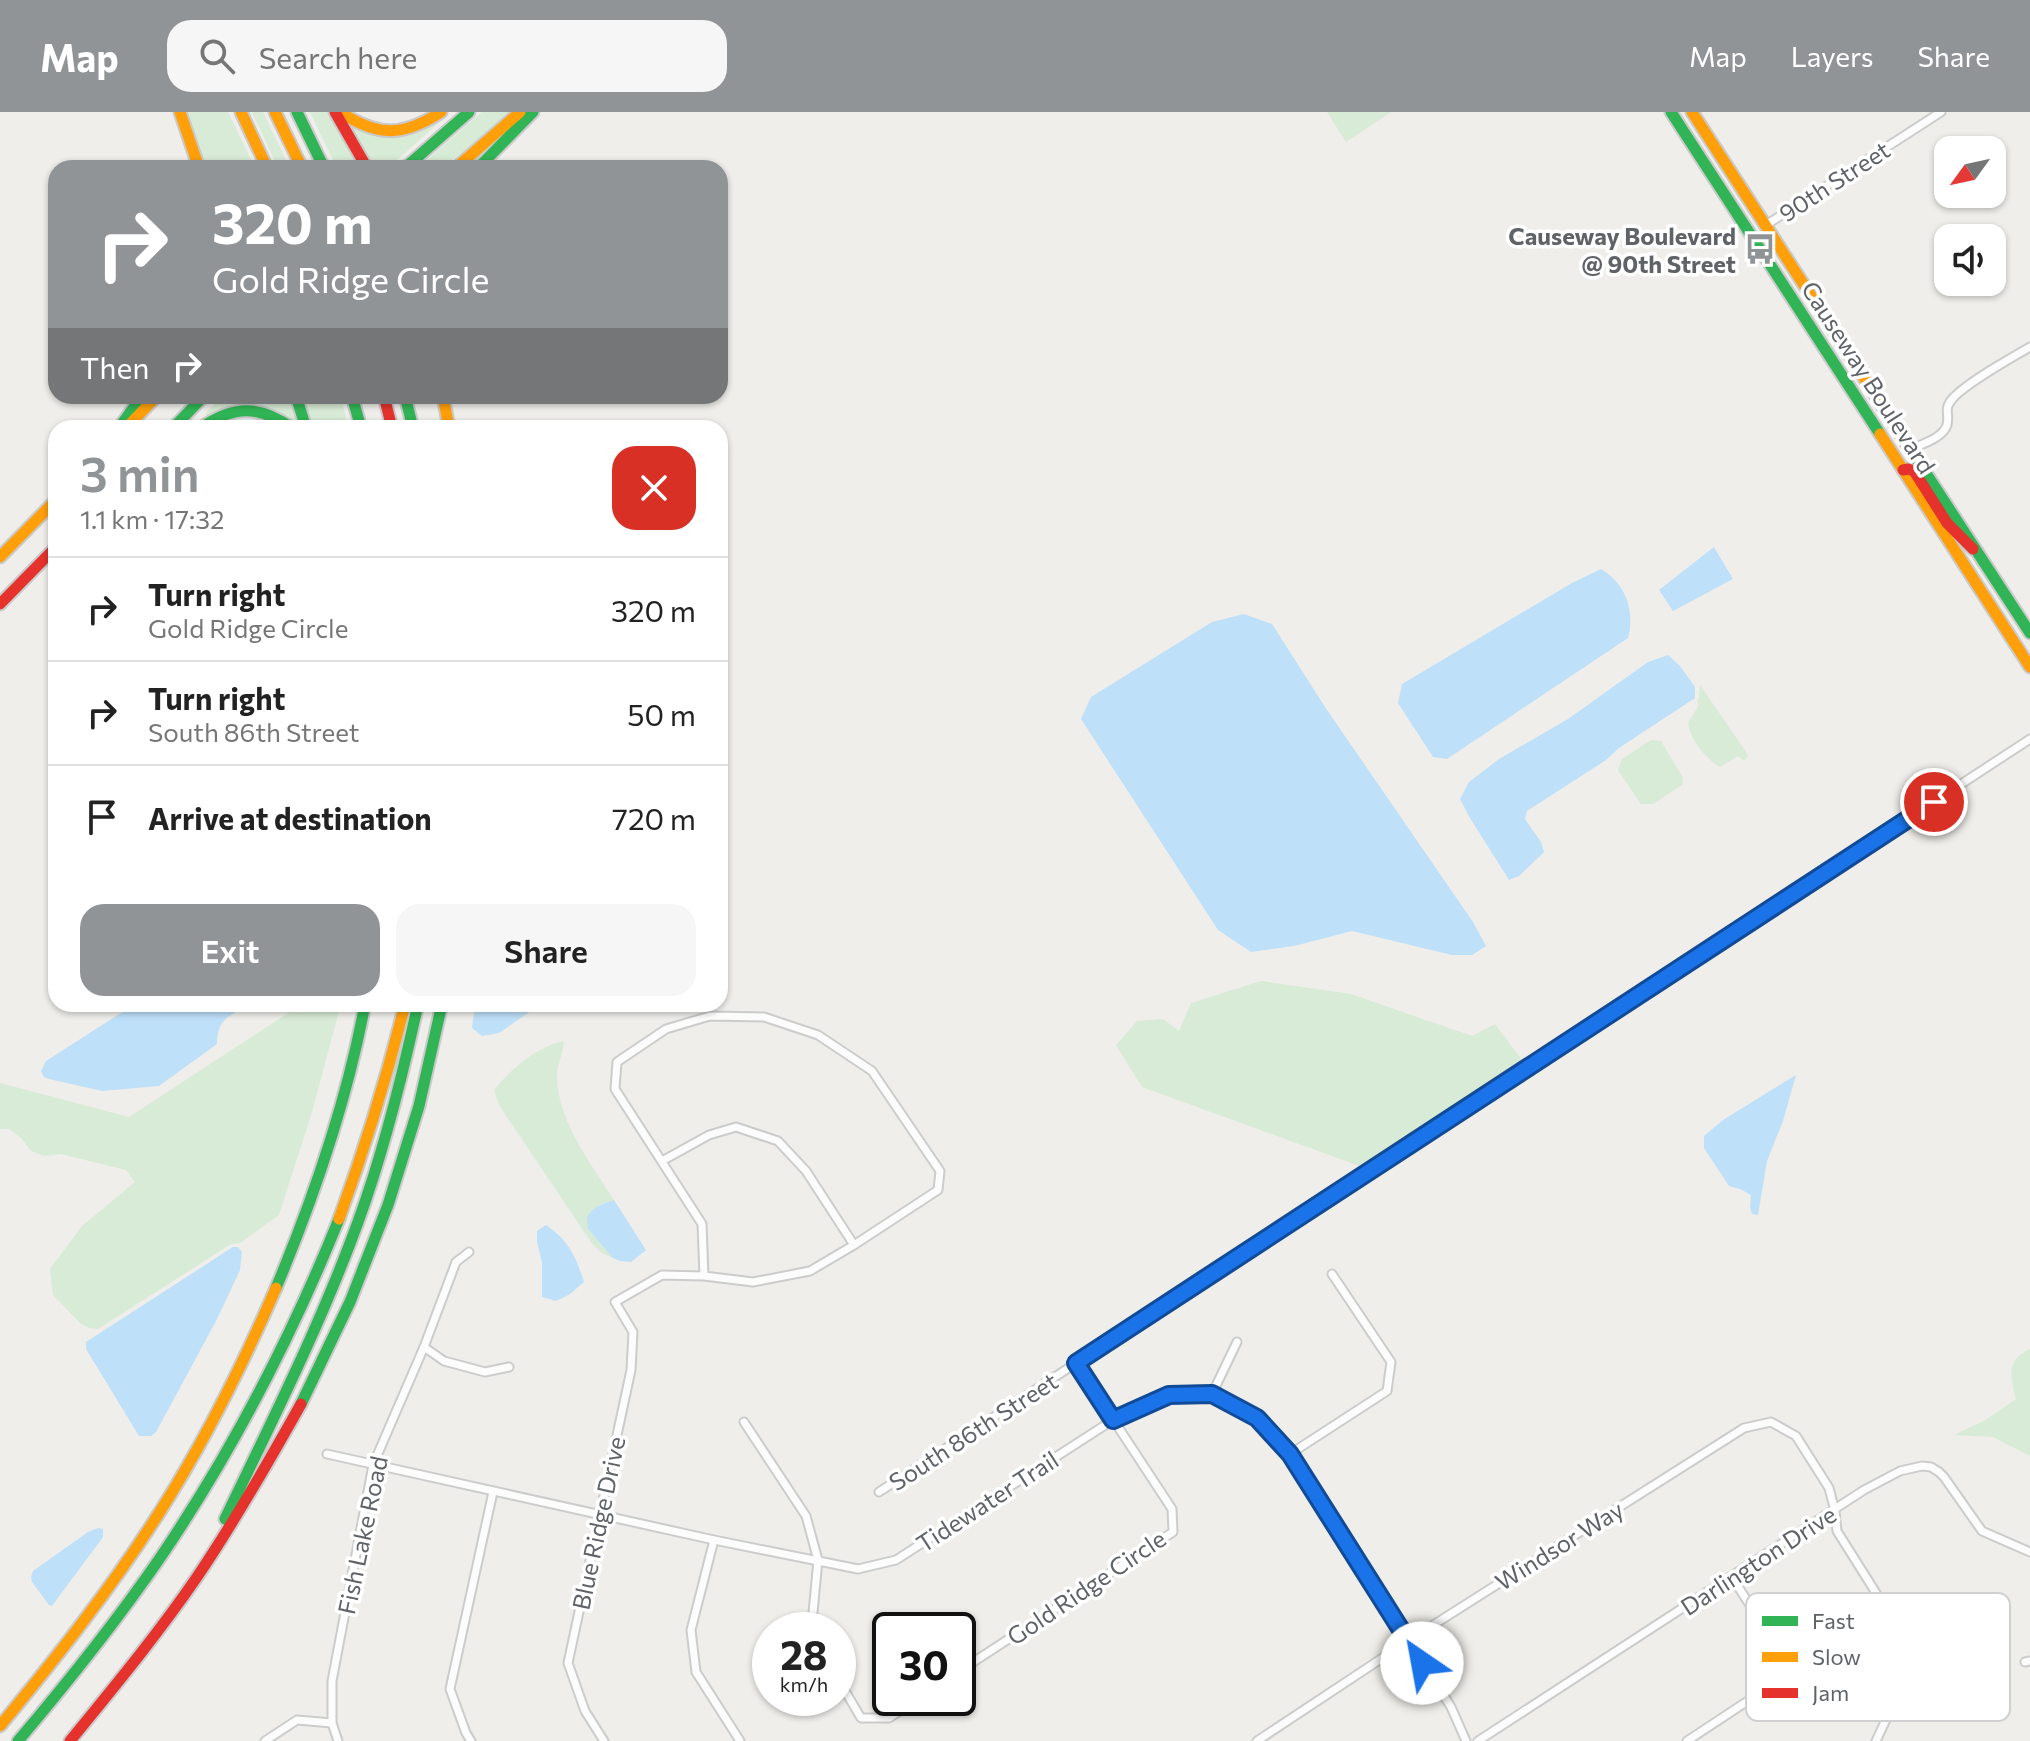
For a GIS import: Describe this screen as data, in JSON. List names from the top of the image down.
{
  "streets": {
    "main road": ["Causeway Boulevard"],
    "street": [
      "90th Street",
      "South 86th Street",
      "Tidewater Trail",
      "Blue Ridge Drive",
      "Fish Lake Road",
      "Windsor Way",
      "Darlington Drive",
      "Gold Ridge Circle"
    ]
  },
  "crossings": [
    ["90th Street", "Causeway Boulevard"],
    ["South 86th Street", "Gold Ridge Circle"],
    ["Tidewater Trail", "Blue Ridge Drive"],
    ["Tidewater Trail", "Fish Lake Road"],
    ["Tidewater Trail", "Windsor Way"],
    ["Tidewater Trail", "Gold Ridge Circle"],
    ["Windsor Way", "Darlington Drive"]
  ],
  "places": {
    "bus stop": ["Causeway Boulevard @ 90th Street"]
  },
  "legend": ["Fast", "Slow", "Jam"],
  "north": "bottom left",
  "page": {
    "header": "Map",
    "search": "Search here",
    "nav": ["Map", "Layers", "Share"],
    "turn": ["320 m", "Gold Ridge Circle"],
    "then": "Then",
    "heading": ["3 min", "1.1 km · 17:32"],
    "list": [
      {
        "name": "Turn right",
        "note": "Gold Ridge Circle",
        "value": "320 m"
      },
      {
        "name": "Turn right",
        "note": "South 86th Street",
        "value": "50 m"
      },
      {
        "name": "Arrive at destination",
        "value": "720 m"
      }
    ],
    "buttons": ["Exit", "Share"],
    "speed": "28 km/h",
    "limit": "30"
  }
}
